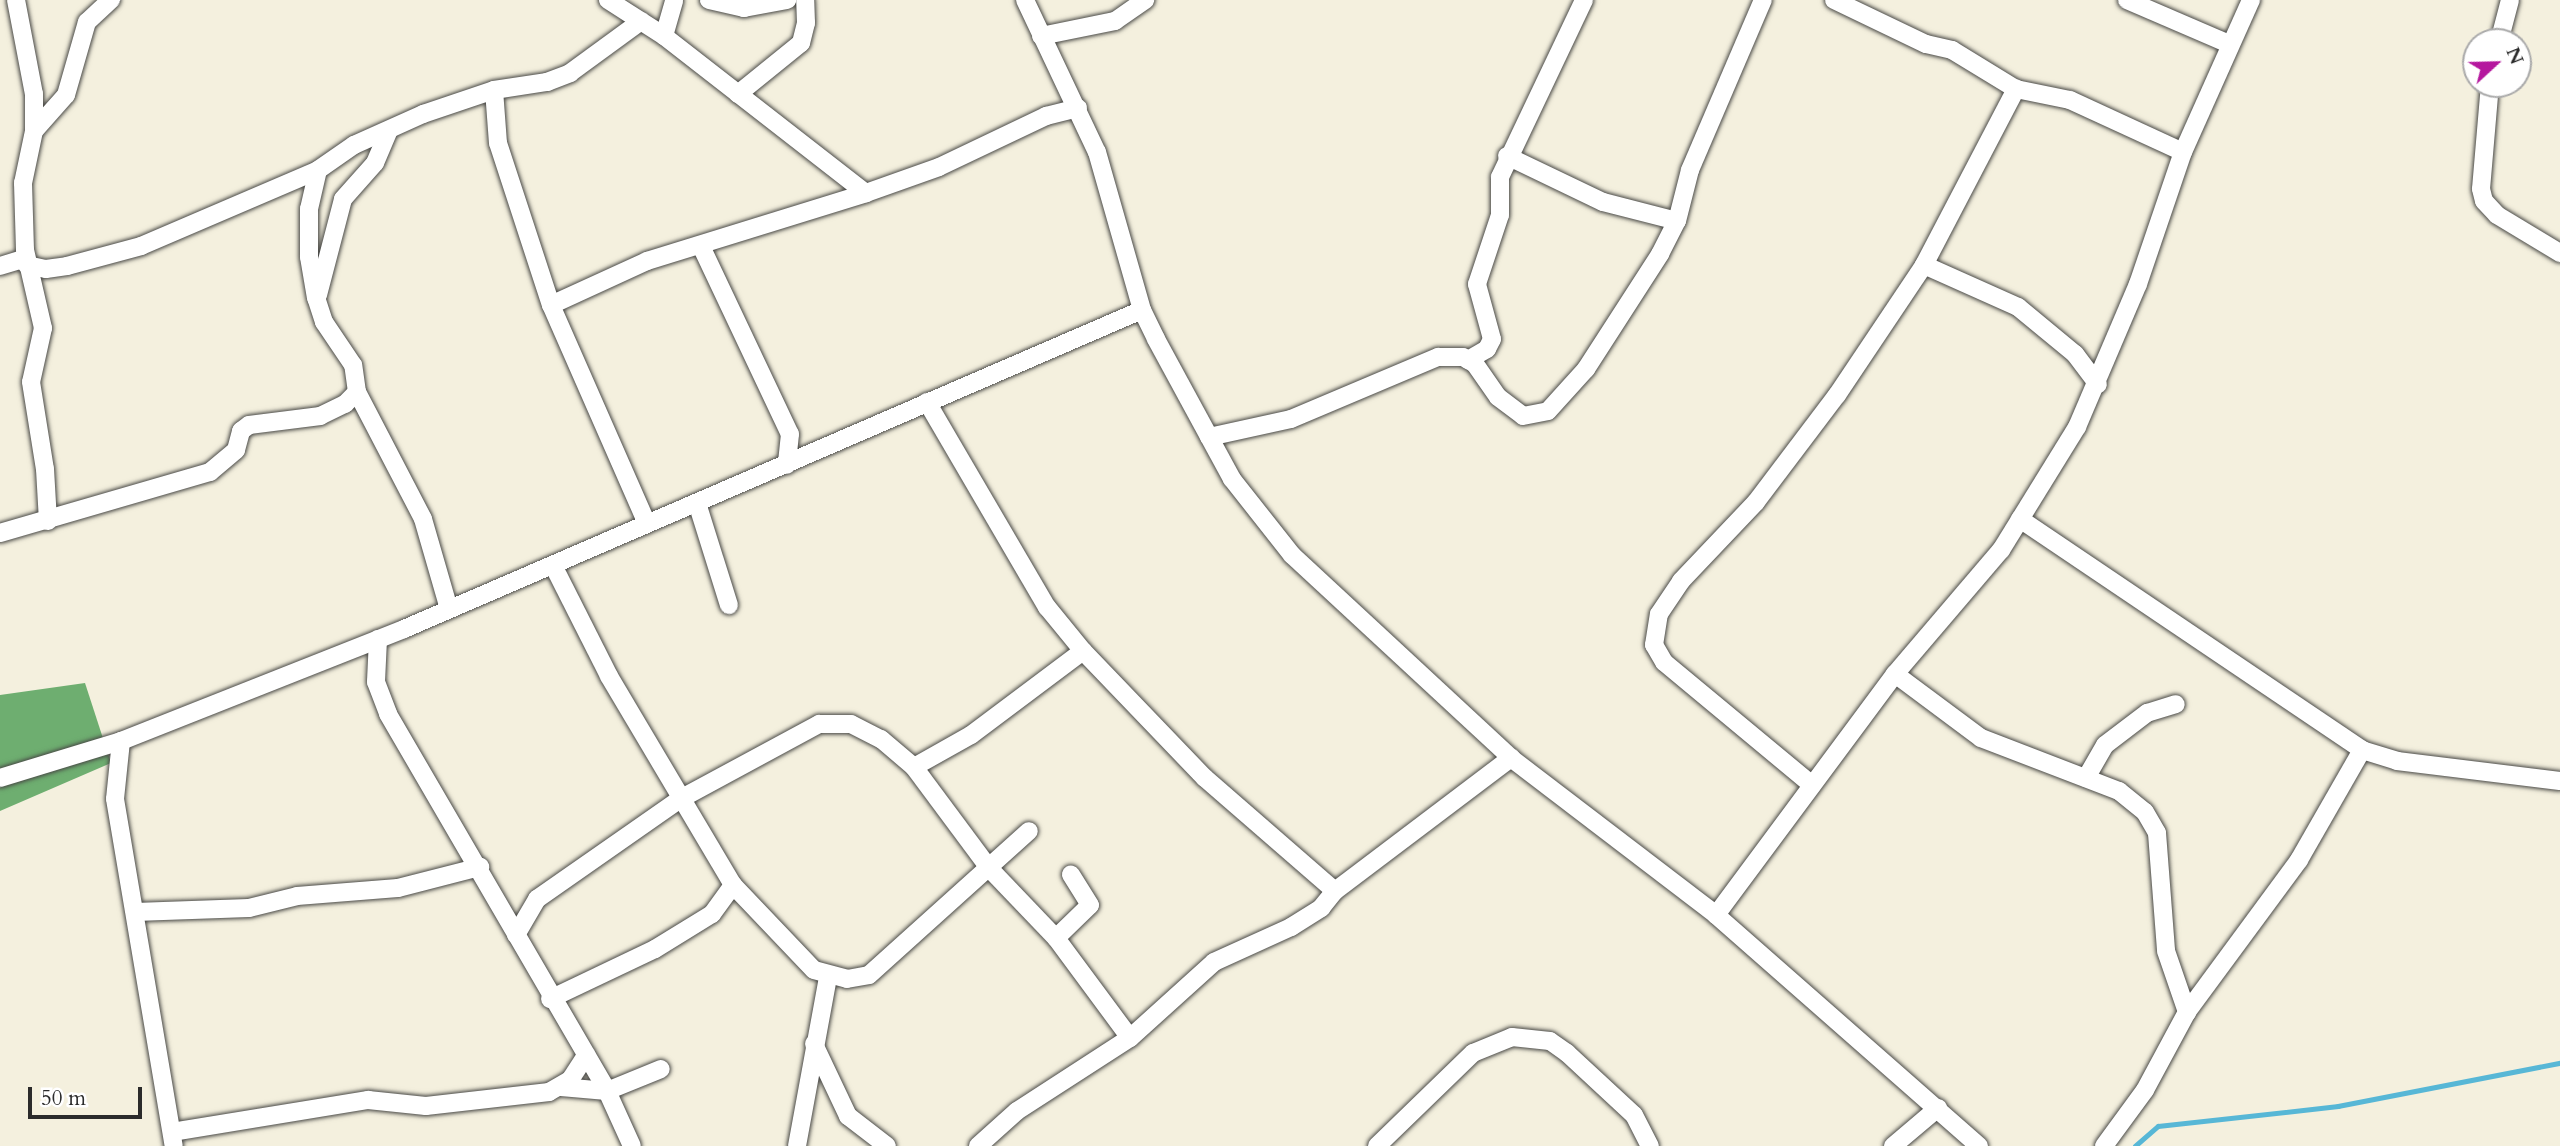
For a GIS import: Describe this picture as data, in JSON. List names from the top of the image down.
{
  "scale_bar": "50 m",
  "north": "right"
}
